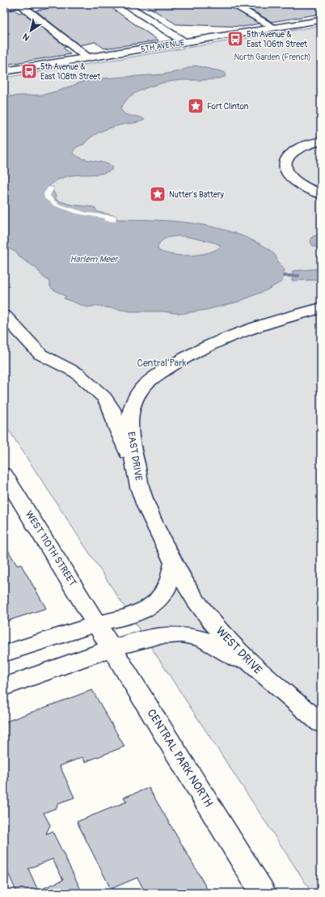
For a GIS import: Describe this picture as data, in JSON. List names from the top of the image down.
{
  "streets": {
    "main road": [
      "5TH AVENUE",
      "EAST DRIVE",
      "WEST 110TH STREET",
      "WEST DRIVE",
      "CENTRAL PARK NORTH"
    ]
  },
  "crossings": [
    ["EAST DRIVE", "WEST DRIVE"],
    ["WEST 110TH STREET", "CENTRAL PARK NORTH"]
  ],
  "water": ["Harlem Meer"],
  "parks": ["North Garden (French)", "Central Park"],
  "places": {
    "bus stop": ["5th Avenue & East 106th Street", "5th Avenue & East 108th Street"],
    "place": ["Fort Clinton", "Nutter's Battery"]
  },
  "north": "bottom left"
}
